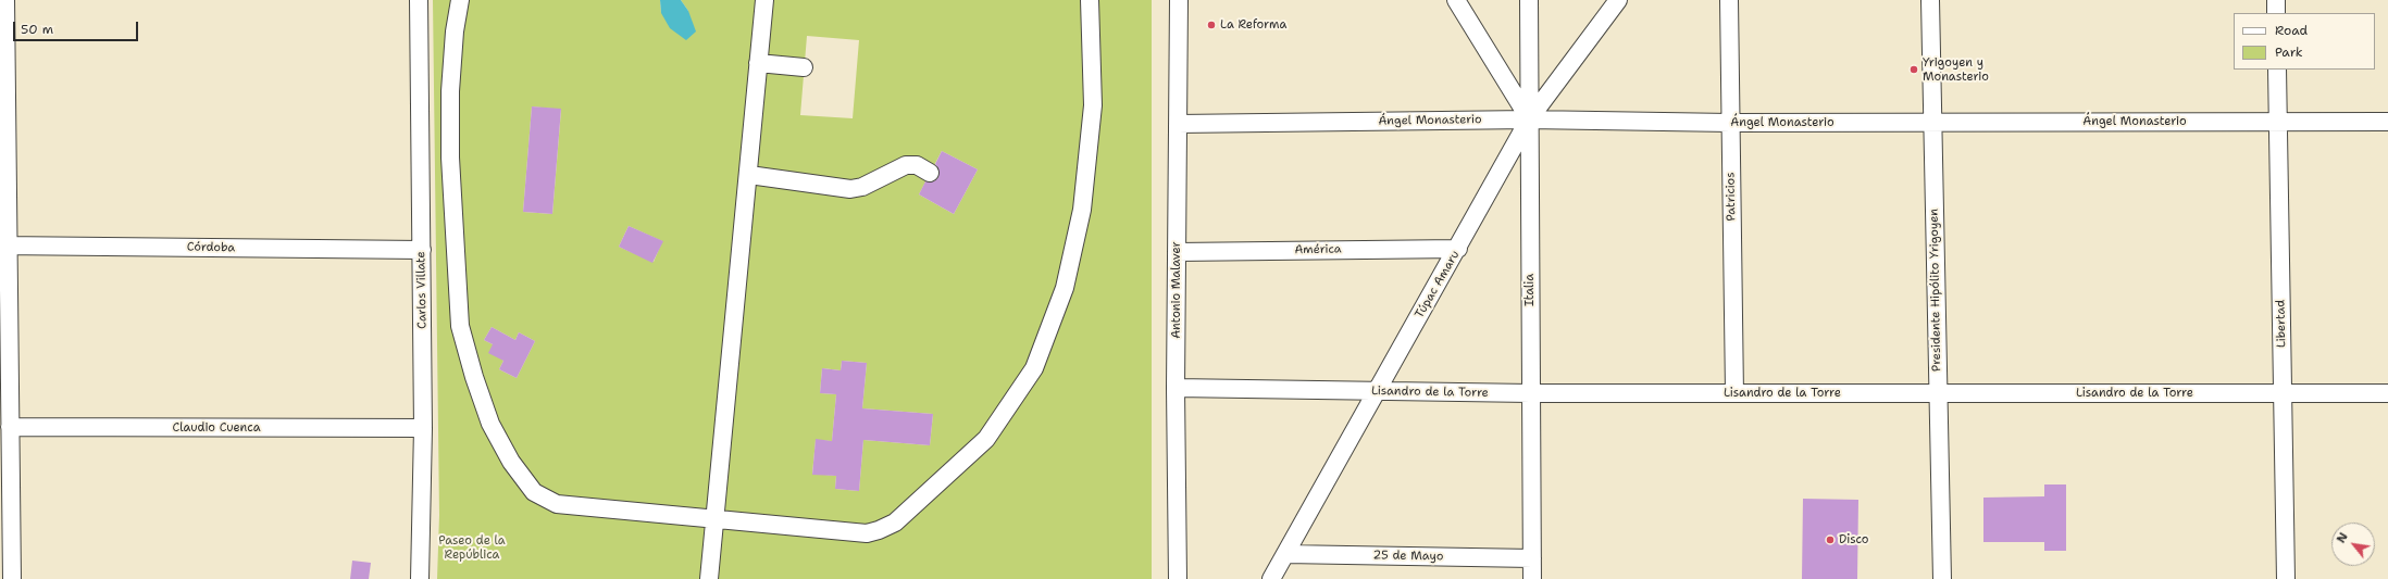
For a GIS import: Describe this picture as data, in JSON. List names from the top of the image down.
{
  "streets": {
    "street": [
      "Ángel Monasterio",
      "Patricios",
      "Córdoba",
      "América",
      "Túpac Amaru",
      "Carlos Villate",
      "Antonio Malaver",
      "Italia",
      "Presidente Hipólito Yrigoyen",
      "Libertad",
      "Lisandro de la Torre",
      "Claudio Cuenca",
      "25 de Mayo"
    ]
  },
  "crossings": [
    ["Ángel Monasterio", "Patricios"],
    ["Ángel Monasterio", "Túpac Amaru"],
    ["Ángel Monasterio", "Antonio Malaver"],
    ["Ángel Monasterio", "Italia"],
    ["Ángel Monasterio", "Presidente Hipólito Yrigoyen"],
    ["Ángel Monasterio", "Libertad"],
    ["Patricios", "Lisandro de la Torre"],
    ["Córdoba", "Carlos Villate"],
    ["América", "Túpac Amaru"],
    ["América", "Antonio Malaver"],
    ["Túpac Amaru", "Italia"],
    ["Túpac Amaru", "Lisandro de la Torre"],
    ["Túpac Amaru", "25 de Mayo"],
    ["Carlos Villate", "Claudio Cuenca"],
    ["Antonio Malaver", "Lisandro de la Torre"],
    ["Italia", "Lisandro de la Torre"],
    ["Italia", "25 de Mayo"],
    ["Presidente Hipólito Yrigoyen", "Lisandro de la Torre"],
    ["Libertad", "Lisandro de la Torre"]
  ],
  "parks": ["Paseo de la República"],
  "places": ["La Reforma", "Yrigoyen y Monasterio", "Disco"],
  "legend": ["Road", "Park"],
  "scale_bar": "50 m",
  "north": "top left"
}
